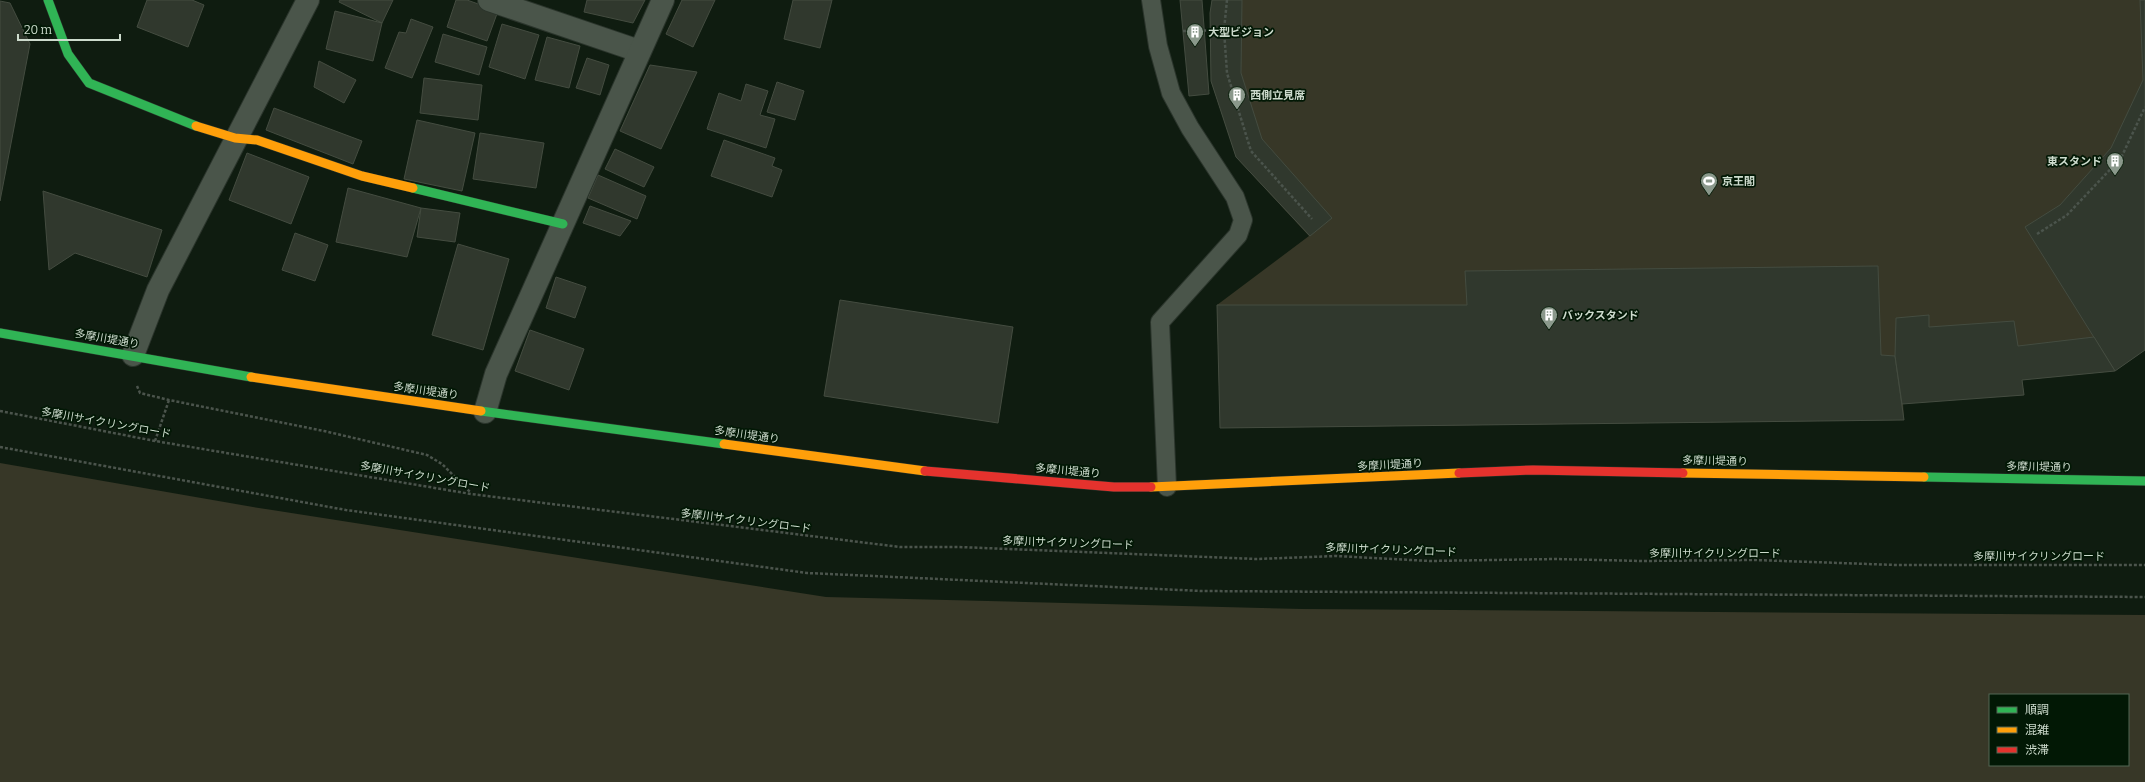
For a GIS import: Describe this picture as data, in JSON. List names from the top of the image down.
{
  "streets": {
    "street": ["多摩川堤通り"],
    "path": ["多摩川サイクリングロード"]
  },
  "places": {
    "building": [
      "大型ビジョン",
      "西側立見席",
      "東スタンド",
      "バックスタンド"
    ],
    "sports": ["京王閣"]
  },
  "legend": ["順調", "混雑", "渋滞"],
  "scale_bar": "20 m"
}
